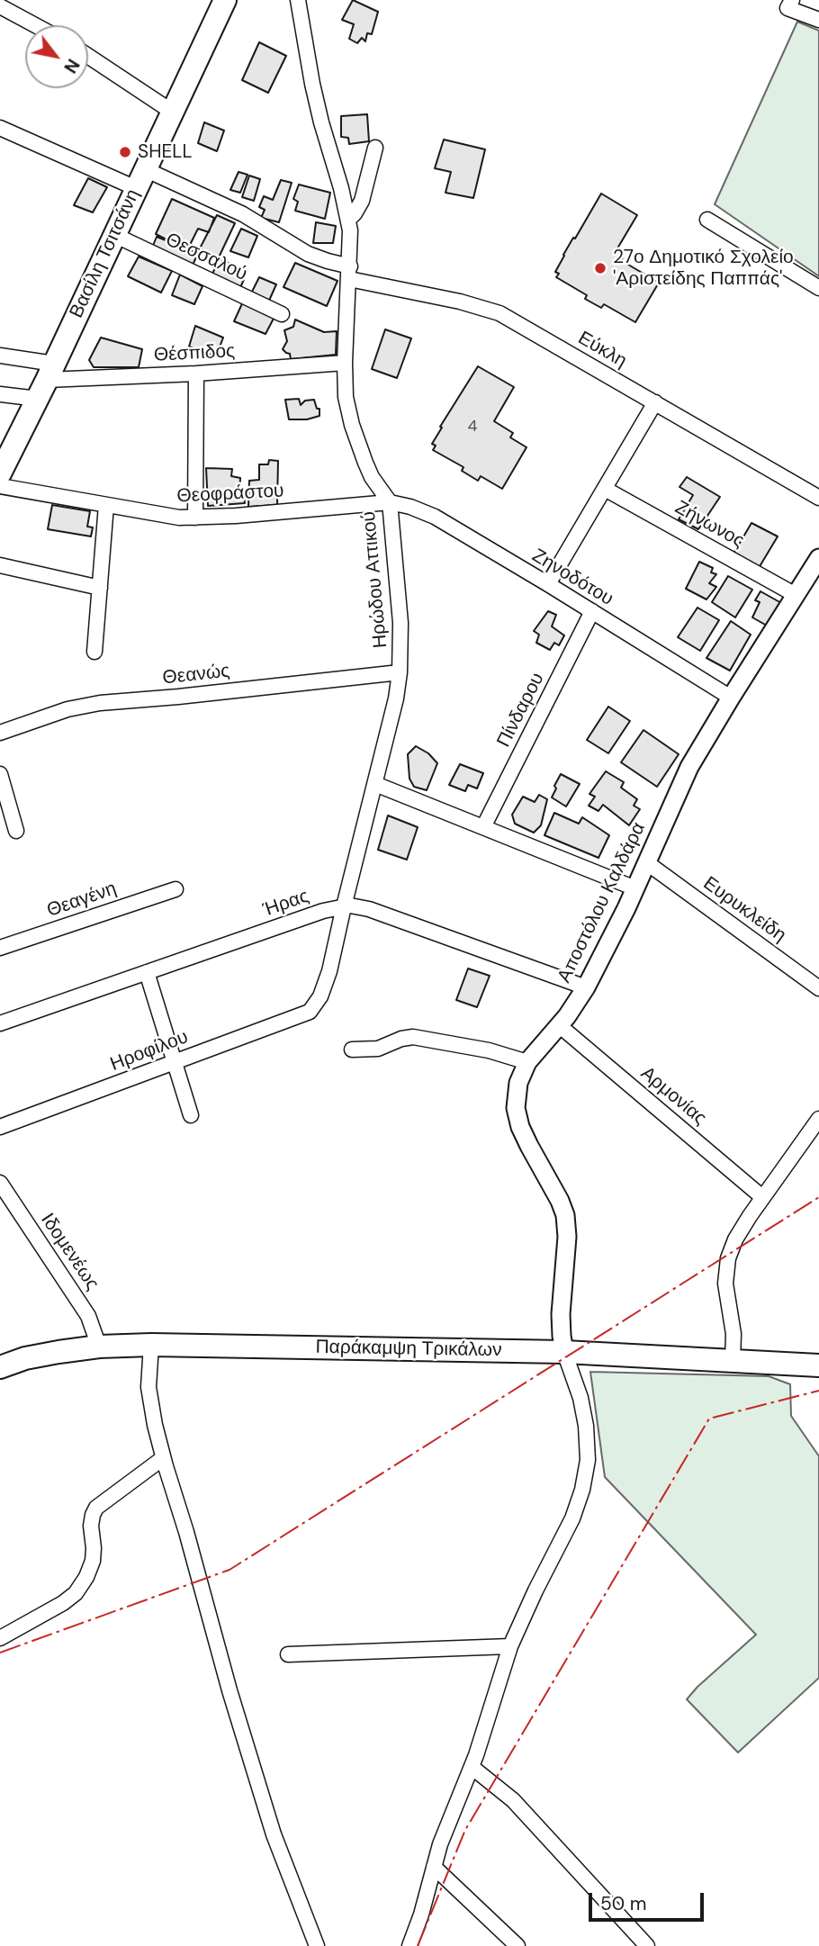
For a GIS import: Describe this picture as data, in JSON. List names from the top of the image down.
{
  "streets": {
    "main road": ["Βασίλη Τσιτσάνη", "Παράκαμψη Τρικάλων"],
    "street": [
      "Θεσσαλού",
      "Εύκλη",
      "Θέσπιδος",
      "Θεοφράστου",
      "Ζήνωνος",
      "Ζηνοδότου",
      "Ηρώδου Αττικού",
      "Θεανώς",
      "Πίνδαρου",
      "Θεαγένη",
      "Αποστόλου Καλδάρα",
      "Ήρας",
      "Ευρυκλείδη",
      "Ηροφίλου",
      "Αρμονίας",
      "Ιδομενέως"
    ]
  },
  "crossings": [
    ["Βασίλη Τσιτσάνη", "Θεσσαλού"],
    ["Βασίλη Τσιτσάνη", "Εύκλη"],
    ["Βασίλη Τσιτσάνη", "Θέσπιδος"],
    ["Βασίλη Τσιτσάνη", "Θεοφράστου"],
    ["Εύκλη", "Ηρώδου Αττικού"],
    ["Θέσπιδος", "Ηρώδου Αττικού"],
    ["Θεοφράστου", "Ζηνοδότου"],
    ["Θεοφράστου", "Ηρώδου Αττικού"],
    ["Ζήνωνος", "Αποστόλου Καλδάρα"],
    ["Ζηνοδότου", "Ηρώδου Αττικού"],
    ["Ζηνοδότου", "Πίνδαρου"],
    ["Ζηνοδότου", "Αποστόλου Καλδάρα"],
    ["Ηρώδου Αττικού", "Θεανώς"],
    ["Ηρώδου Αττικού", "Ήρας"],
    ["Ηρώδου Αττικού", "Ηροφίλου"],
    ["Αποστόλου Καλδάρα", "Ήρας"],
    ["Αποστόλου Καλδάρα", "Ευρυκλείδη"],
    ["Αποστόλου Καλδάρα", "Αρμονίας"],
    ["Αποστόλου Καλδάρα", "Παράκαμψη Τρικάλων"],
    ["Ιδομενέως", "Παράκαμψη Τρικάλων"]
  ],
  "places": ["SHELL", "27ο Δημοτικό Σχολείο 'Αριστείδης Παππάς'"],
  "house_numbers": ["4"],
  "scale_bar": "50 m",
  "north": "bottom right"
}
